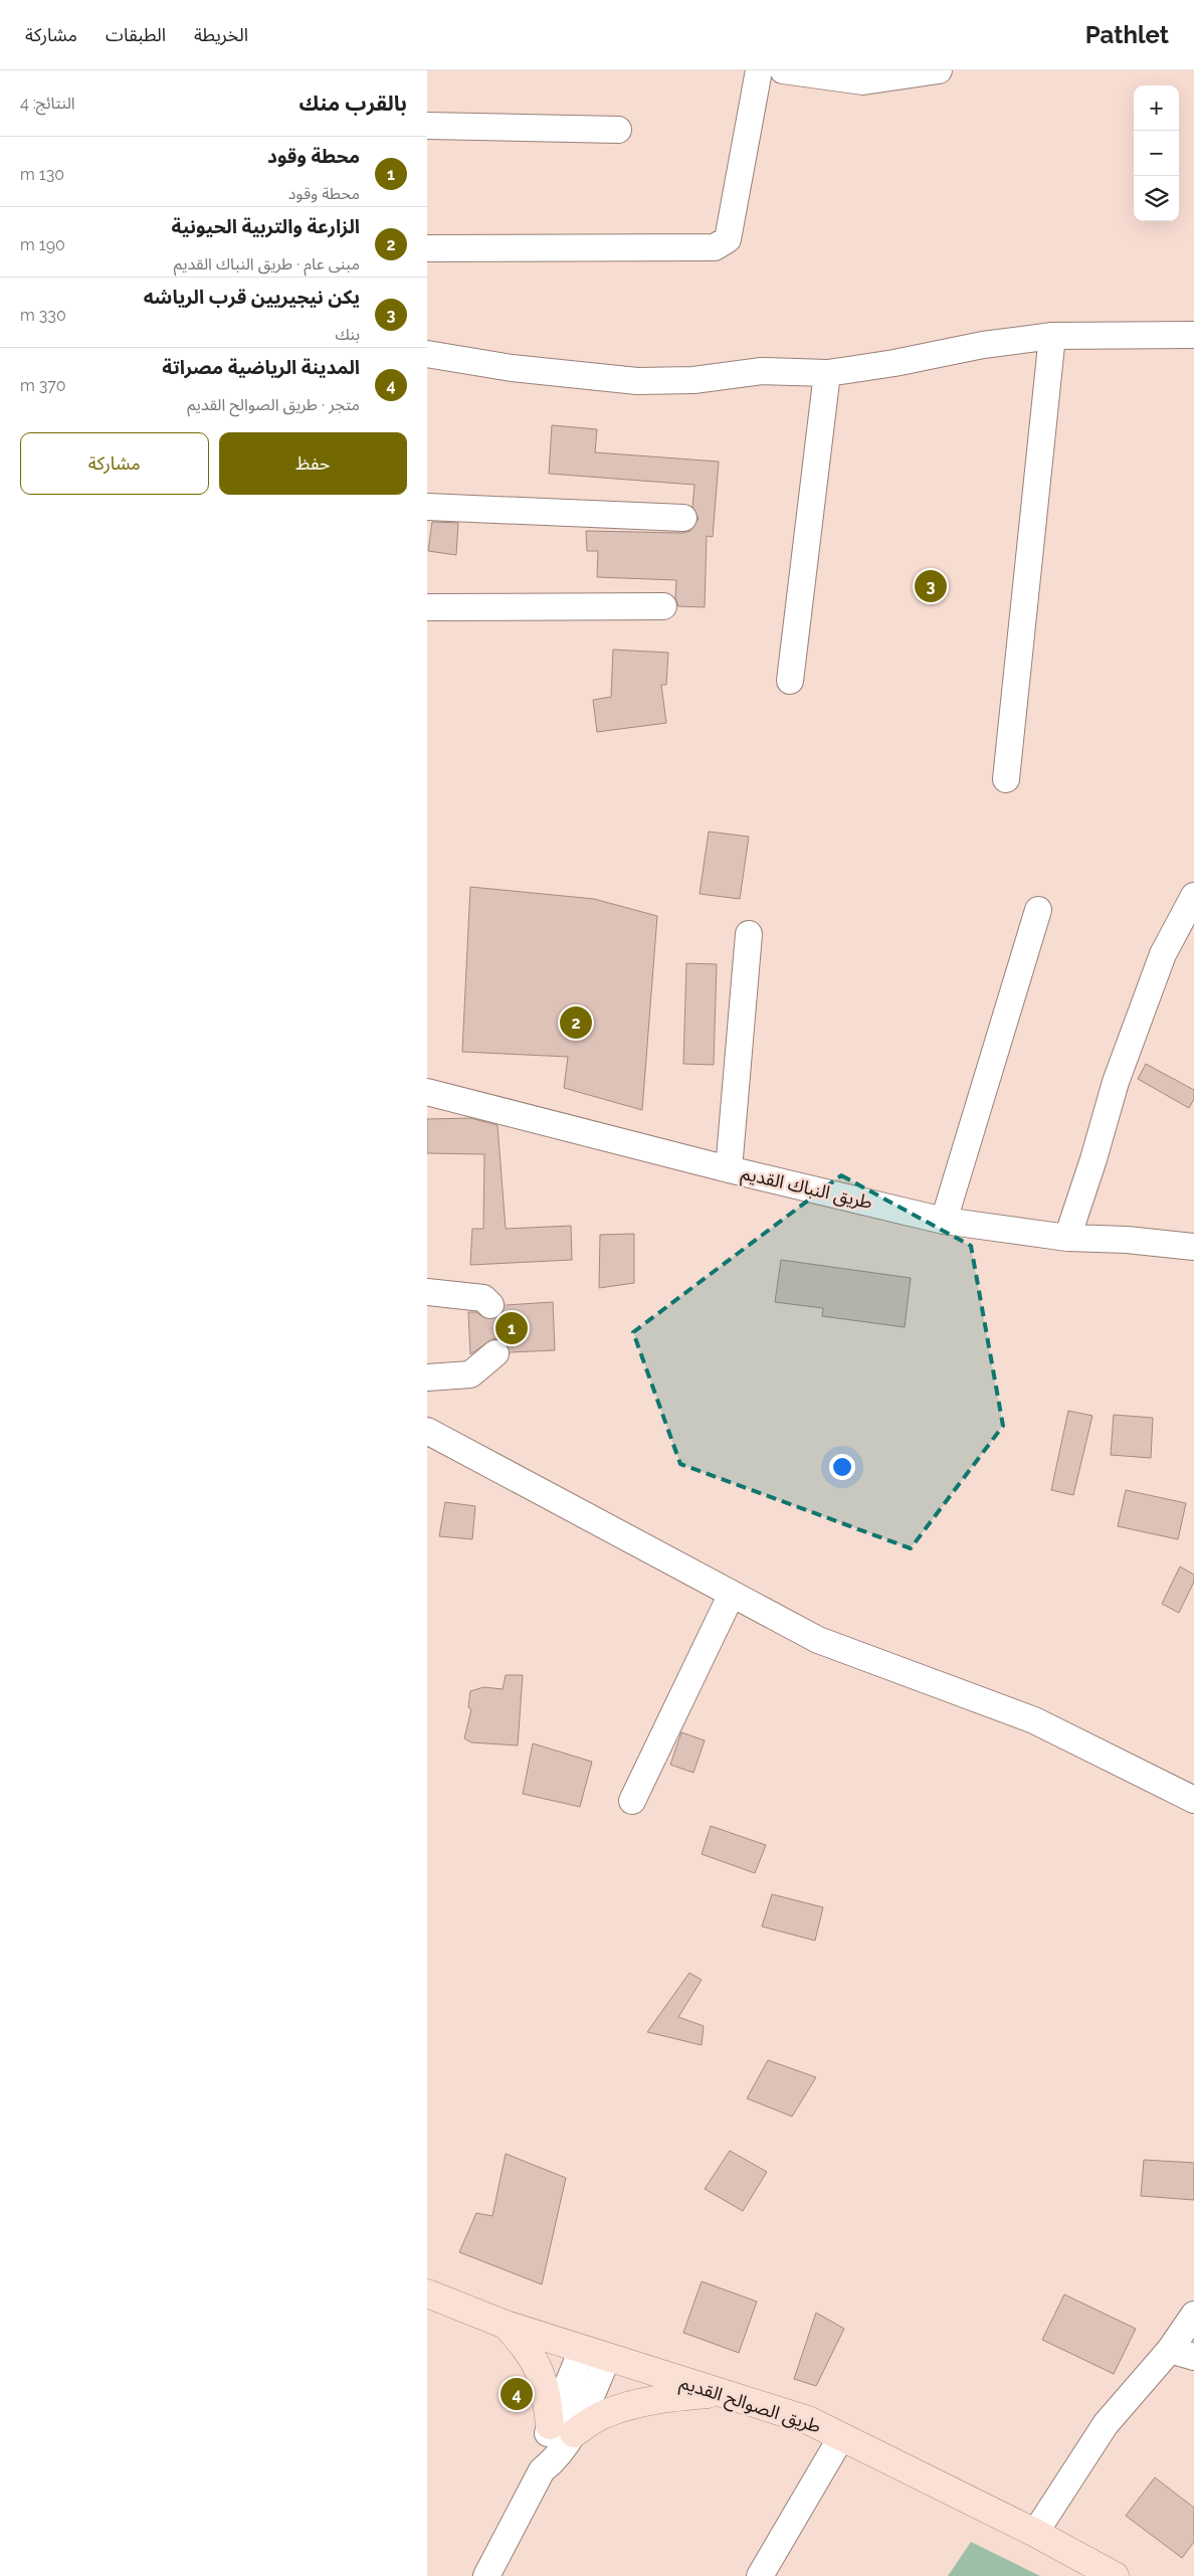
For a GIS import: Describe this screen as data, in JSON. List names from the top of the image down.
{
  "streets": {
    "main road": ["طريق الصوالح القديم"],
    "street": ["طريق النباك القديم"]
  },
  "page": {
    "header": "Pathlet",
    "nav": ["الخريطة", "الطبقات", "مشاركة"],
    "heading": ["بالقرب منك", "النتائج: 4"],
    "map_buttons": ["+", "−"],
    "list": [
      {
        "mark": "1",
        "name": "محطة وقود",
        "note": "محطة وقود",
        "value": "130 m"
      },
      {
        "mark": "2",
        "name": "الزارعة والتربية الحيونية",
        "note": "مبنى عام · طريق النباك القديم",
        "value": "190 m"
      },
      {
        "mark": "3",
        "name": "يكن نيجيريين قرب الرياشه",
        "note": "بنك",
        "value": "330 m"
      },
      {
        "mark": "4",
        "name": "المدينة الرياضية مصراتة",
        "note": "متجر · طريق الصوالح القديم",
        "value": "370 m"
      }
    ],
    "buttons": ["حفظ", "مشاركة"],
    "pins": [
      "3",
      "2",
      "1",
      "4"
    ]
  }
}
